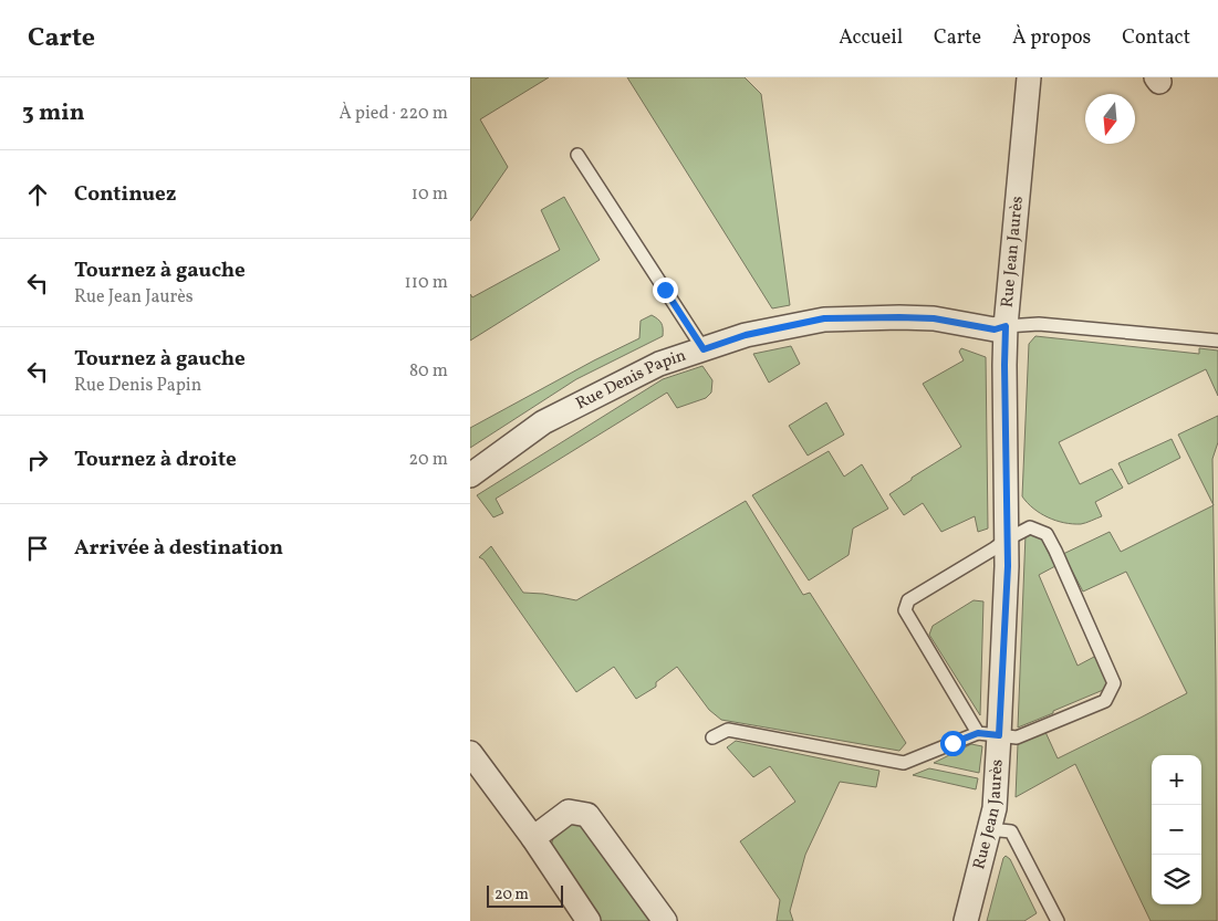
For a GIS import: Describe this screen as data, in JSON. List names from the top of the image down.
{
  "streets": {
    "street": ["Rue Jean Jaurès", "Rue Denis Papin"]
  },
  "crossings": [
    ["Rue Jean Jaurès", "Rue Denis Papin"]
  ],
  "scale_bar": "20 m",
  "north": "bottom",
  "page": {
    "header": "Carte",
    "nav": [
      "Accueil",
      "Carte",
      "À propos",
      "Contact"
    ],
    "heading": ["3 min", "À pied · 220 m"],
    "list": [
      ["Continuez", "10 m"],
      ["Tournez à gauche", "Rue Jean Jaurès", "110 m"],
      ["Tournez à gauche", "Rue Denis Papin", "80 m"],
      ["Tournez à droite", "20 m"],
      "Arrivée à destination"
    ],
    "map_buttons": ["+", "−"],
    "scale": "20 m"
  }
}
